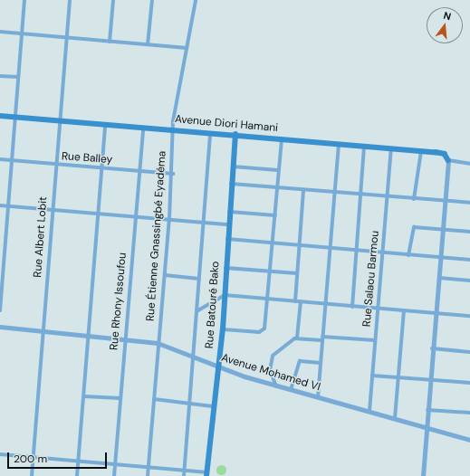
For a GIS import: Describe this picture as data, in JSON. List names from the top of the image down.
{
  "streets": {
    "main road": ["Avenue Diori Hamani", "Rue Batouré Bako"],
    "street": [
      "Rue Balley",
      "Rue Étienne Gnassingbé Eyadéma",
      "Rue Albert Lobit",
      "Rue Salaou Barmou",
      "Rue Rhony Issoufou",
      "Avenue Mohamed VI"
    ]
  },
  "crossings": [
    ["Avenue Diori Hamani", "Rue Étienne Gnassingbé Eyadéma"],
    ["Avenue Diori Hamani", "Rue Albert Lobit"],
    ["Avenue Diori Hamani", "Rue Salaou Barmou"],
    ["Avenue Diori Hamani", "Rue Rhony Issoufou"],
    ["Avenue Diori Hamani", "Rue Batouré Bako"],
    ["Rue Balley", "Rue Étienne Gnassingbé Eyadéma"],
    ["Rue Balley", "Rue Albert Lobit"],
    ["Rue Balley", "Rue Rhony Issoufou"],
    ["Rue Étienne Gnassingbé Eyadéma", "Avenue Mohamed VI"],
    ["Rue Albert Lobit", "Avenue Mohamed VI"],
    ["Rue Salaou Barmou", "Avenue Mohamed VI"],
    ["Rue Rhony Issoufou", "Avenue Mohamed VI"],
    ["Rue Batouré Bako", "Avenue Mohamed VI"]
  ],
  "scale_bar": "200 m",
  "north": "top"
}
